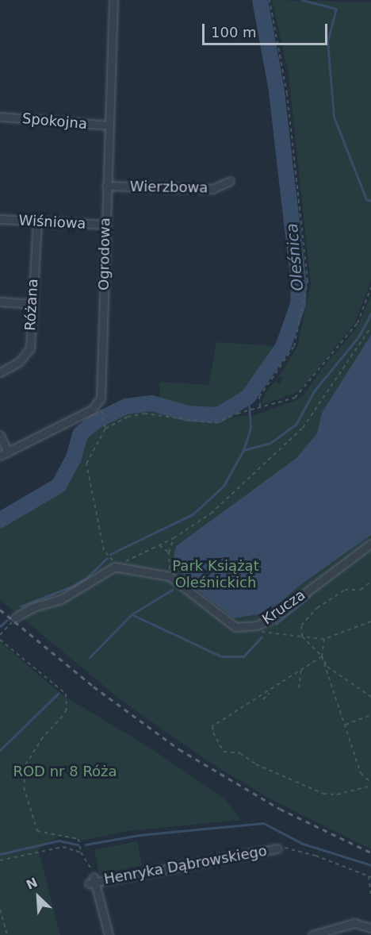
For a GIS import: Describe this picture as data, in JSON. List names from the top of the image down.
{
  "streets": {
    "street": [
      "Spokojna",
      "Wierzbowa",
      "Wiśniowa",
      "Ogrodowa",
      "Różana",
      "Krucza",
      "Henryka Dąbrowskiego"
    ]
  },
  "crossings": [
    ["Spokojna", "Ogrodowa"],
    ["Wierzbowa", "Ogrodowa"],
    ["Wiśniowa", "Ogrodowa"],
    ["Wiśniowa", "Różana"]
  ],
  "water": ["Oleśnica"],
  "parks": ["Park Książąt Oleśnickich", "ROD nr 8 Róża"],
  "scale_bar": "100 m",
  "north": "top left"
}
